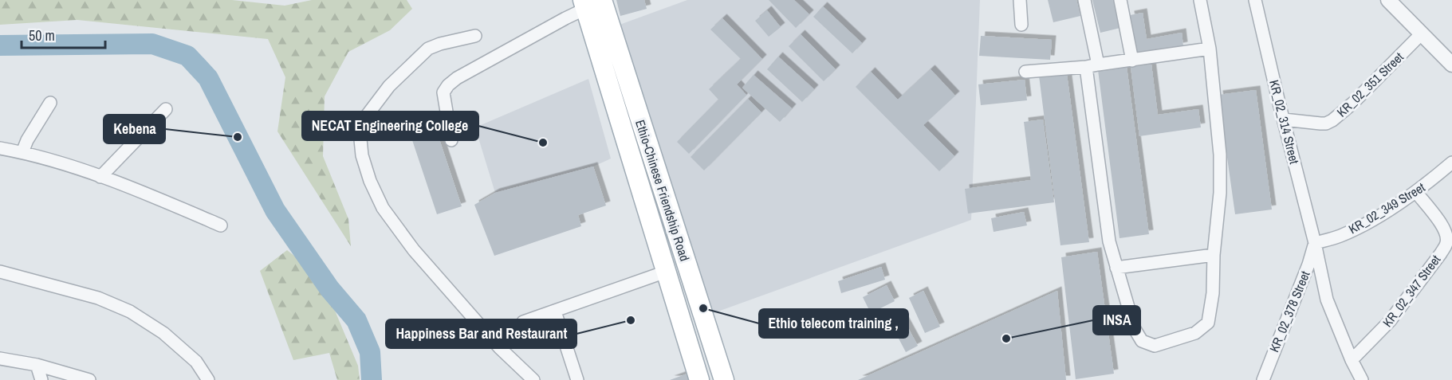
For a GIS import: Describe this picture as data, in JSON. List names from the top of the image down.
{
  "streets": {
    "main road": ["Ethio-Chinese Friendship Road"],
    "street": [
      "KR_02_351 Street",
      "KR_02_314 Street",
      "KR_02_349 Street",
      "KR_02_347 Street",
      "KR_02_378 Street"
    ]
  },
  "crossings": [
    ["KR_02_351 Street", "KR_02_314 Street"],
    ["KR_02_314 Street", "KR_02_349 Street"],
    ["KR_02_314 Street", "KR_02_347 Street"],
    ["KR_02_314 Street", "KR_02_378 Street"],
    ["KR_02_349 Street", "KR_02_347 Street"],
    ["KR_02_349 Street", "KR_02_378 Street"]
  ],
  "places": [
    "Kebena",
    "NECAT Engineering College",
    "Ethio telecom training ,",
    "Happiness Bar and Restaurant",
    "INSA"
  ],
  "scale_bar": "50 m"
}
